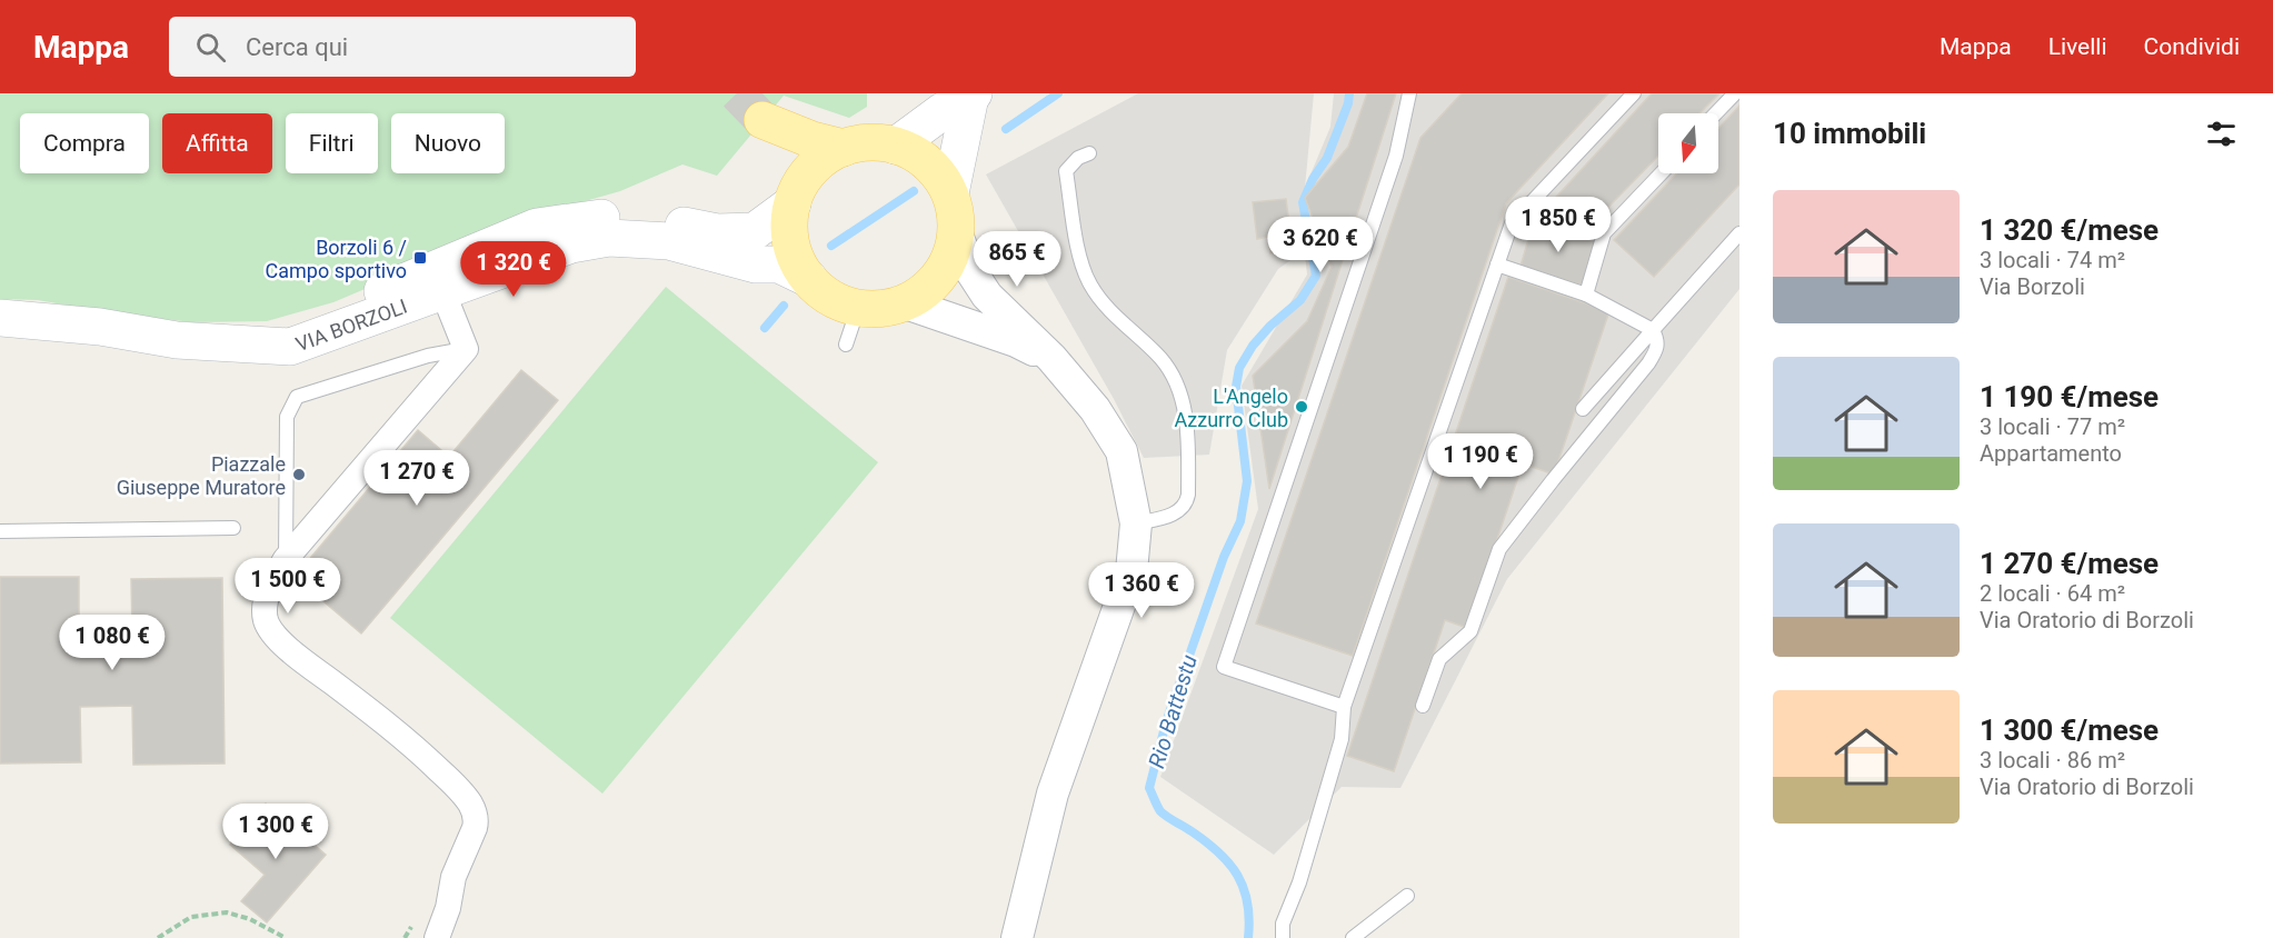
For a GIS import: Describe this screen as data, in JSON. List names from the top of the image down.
{
  "water": ["Rio Battestu"],
  "places": {
    "transit": ["Borzoli 6 / Campo sportivo"],
    "other": ["L'Angelo Azzurro Club", "Piazzale Giuseppe Muratore"]
  },
  "north": "bottom",
  "page": {
    "header": "Mappa",
    "search": "Cerca qui",
    "nav": ["Mappa", "Livelli", "Condividi"],
    "heading": "10 immobili",
    "chip": [
      "Compra",
      "Affitta",
      "Filtri",
      "Nuovo"
    ],
    "list": [
      {
        "name": "1 320 €/mese",
        "note": "3 locali · 74 m² · Via Borzoli"
      },
      {
        "name": "1 190 €/mese",
        "note": "3 locali · 77 m² · Appartamento"
      },
      {
        "name": "1 270 €/mese",
        "note": "2 locali · 64 m² · Via Oratorio di Borzoli"
      },
      {
        "name": "1 300 €/mese",
        "note": "3 locali · 86 m² · Via Oratorio di Borzoli"
      }
    ],
    "price": [
      "1 850 €",
      "3 620 €",
      "865 €",
      "1 320 €",
      "1 190 €",
      "1 270 €",
      "1 500 €",
      "1 360 €",
      "1 080 €",
      "1 300 €"
    ]
  }
}
